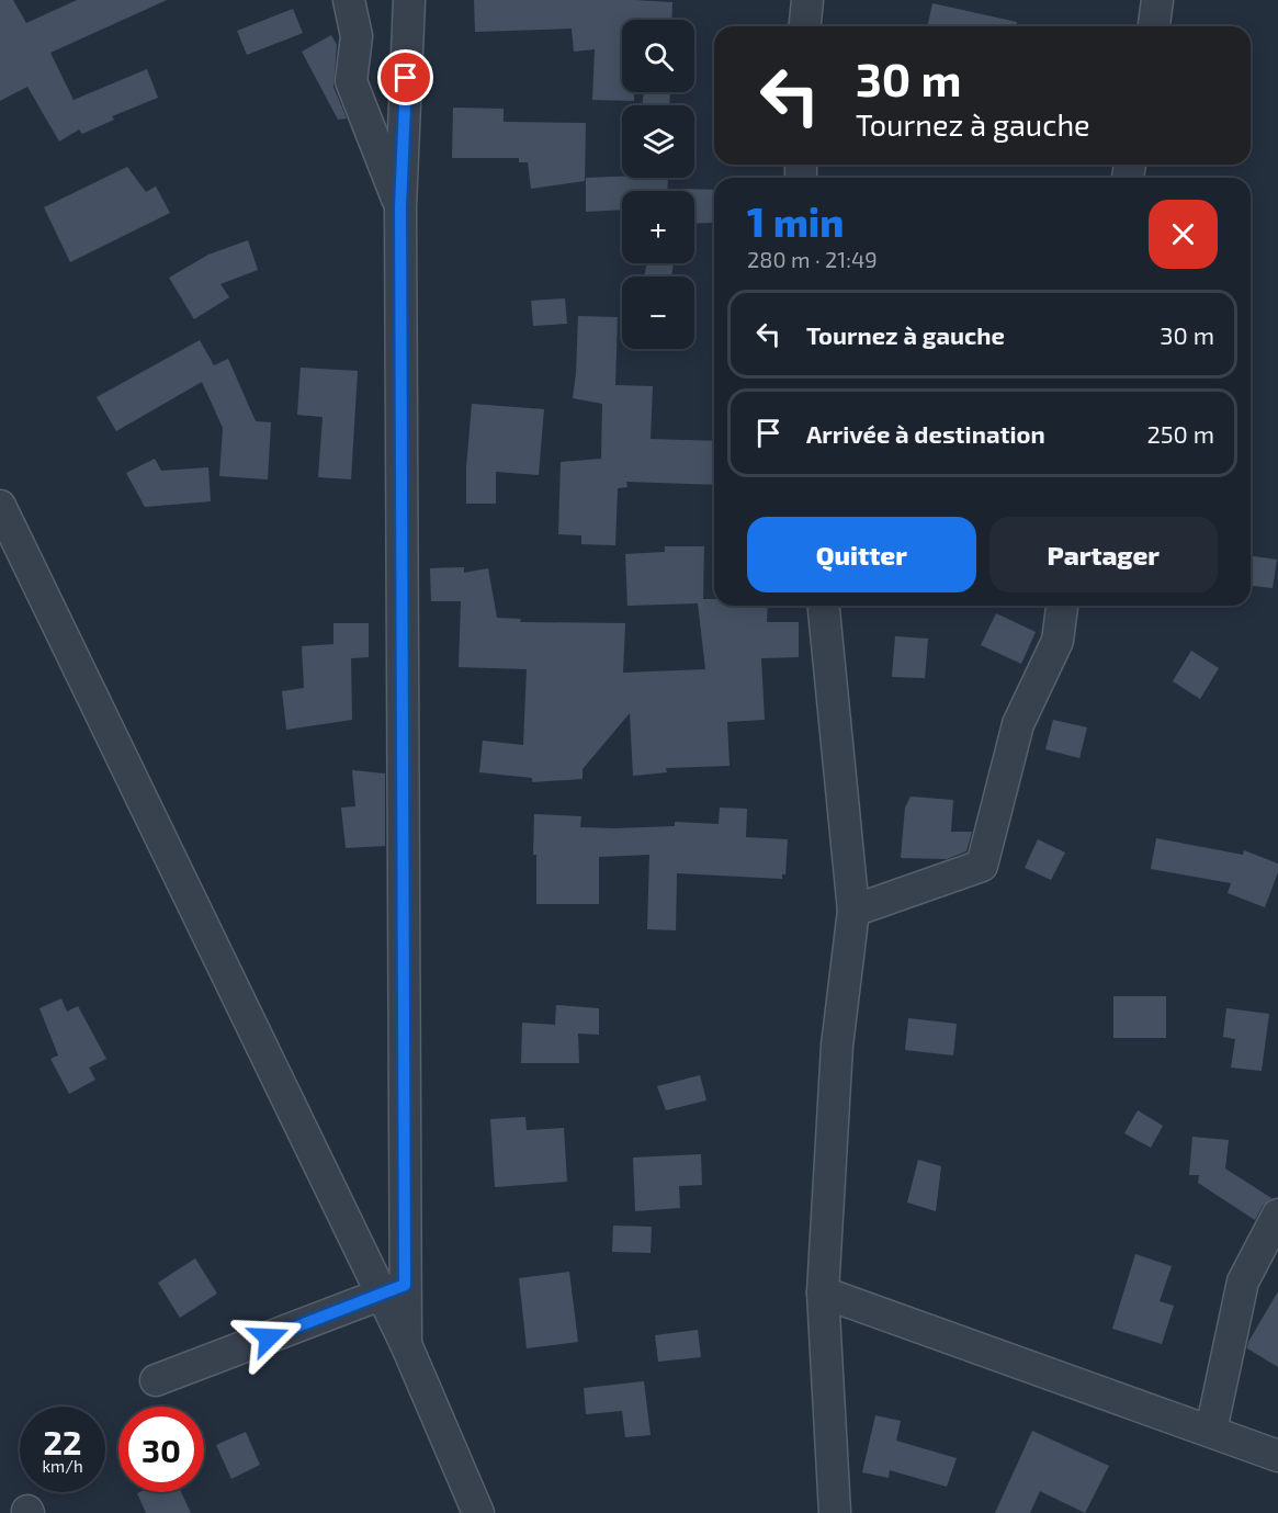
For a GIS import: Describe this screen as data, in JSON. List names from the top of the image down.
{
  "page": {
    "map_buttons": ["+", "−"],
    "turn": ["30 m", "Tournez à gauche"],
    "heading": ["1 min", "280 m · 21:49"],
    "list": [
      {
        "name": "Tournez à gauche",
        "value": "30 m"
      },
      {
        "name": "Arrivée à destination",
        "value": "250 m"
      }
    ],
    "buttons": ["Quitter", "Partager"],
    "speed": "22 km/h",
    "limit": "30"
  }
}
